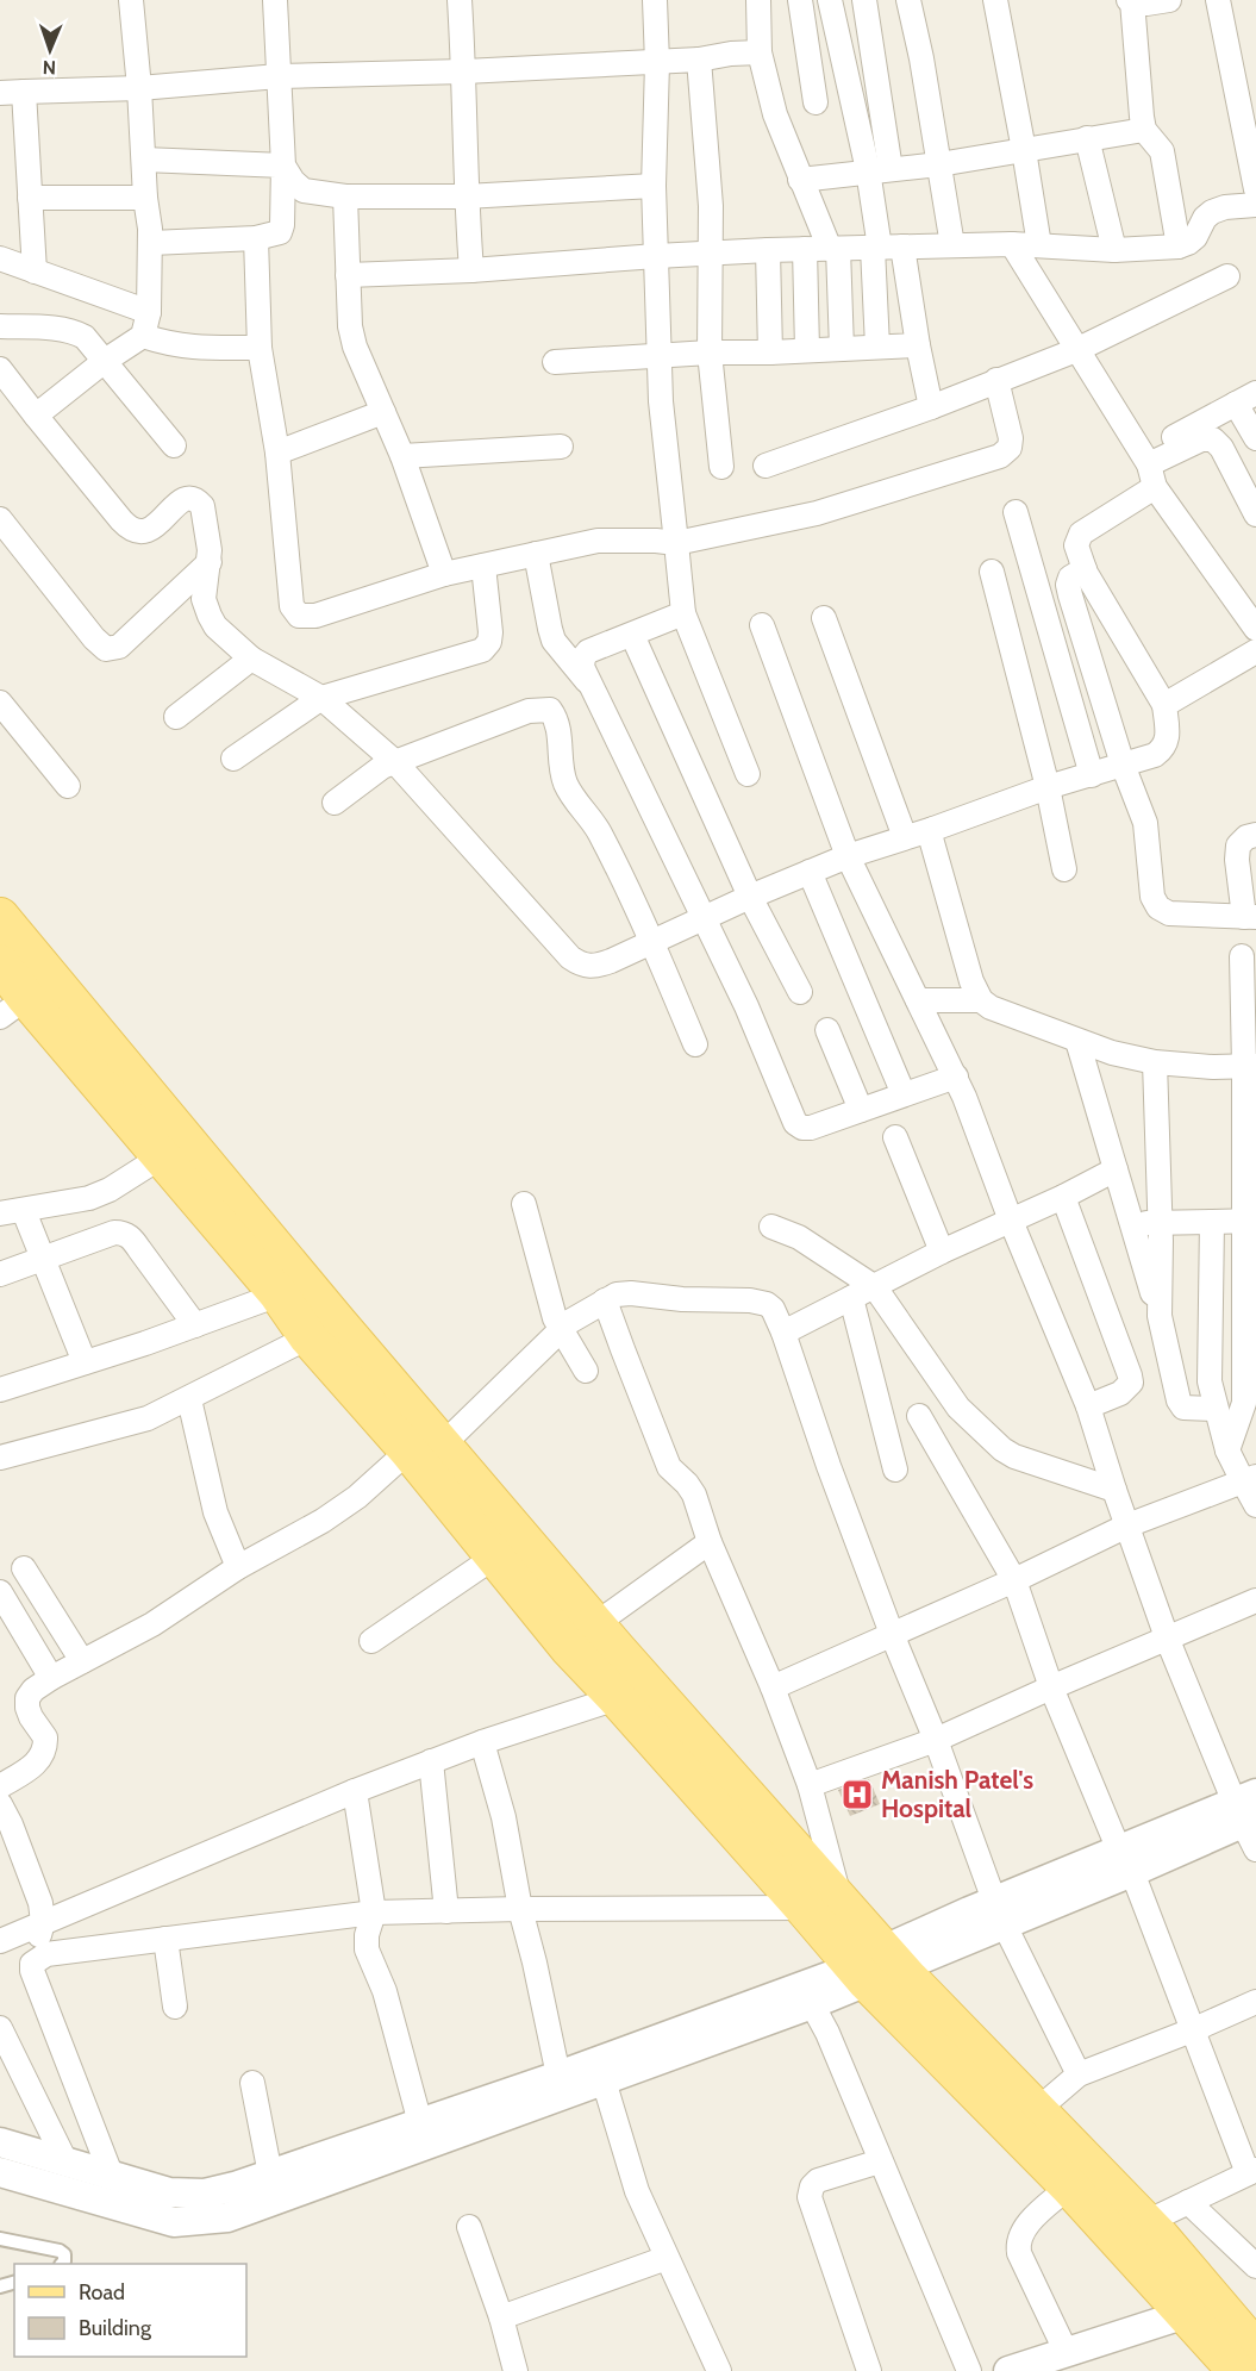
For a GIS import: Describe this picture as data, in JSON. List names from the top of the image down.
{
  "places": {
    "hospital": ["Manish Patel's Hospital"]
  },
  "legend": ["Road", "Building"],
  "north": "bottom"
}
